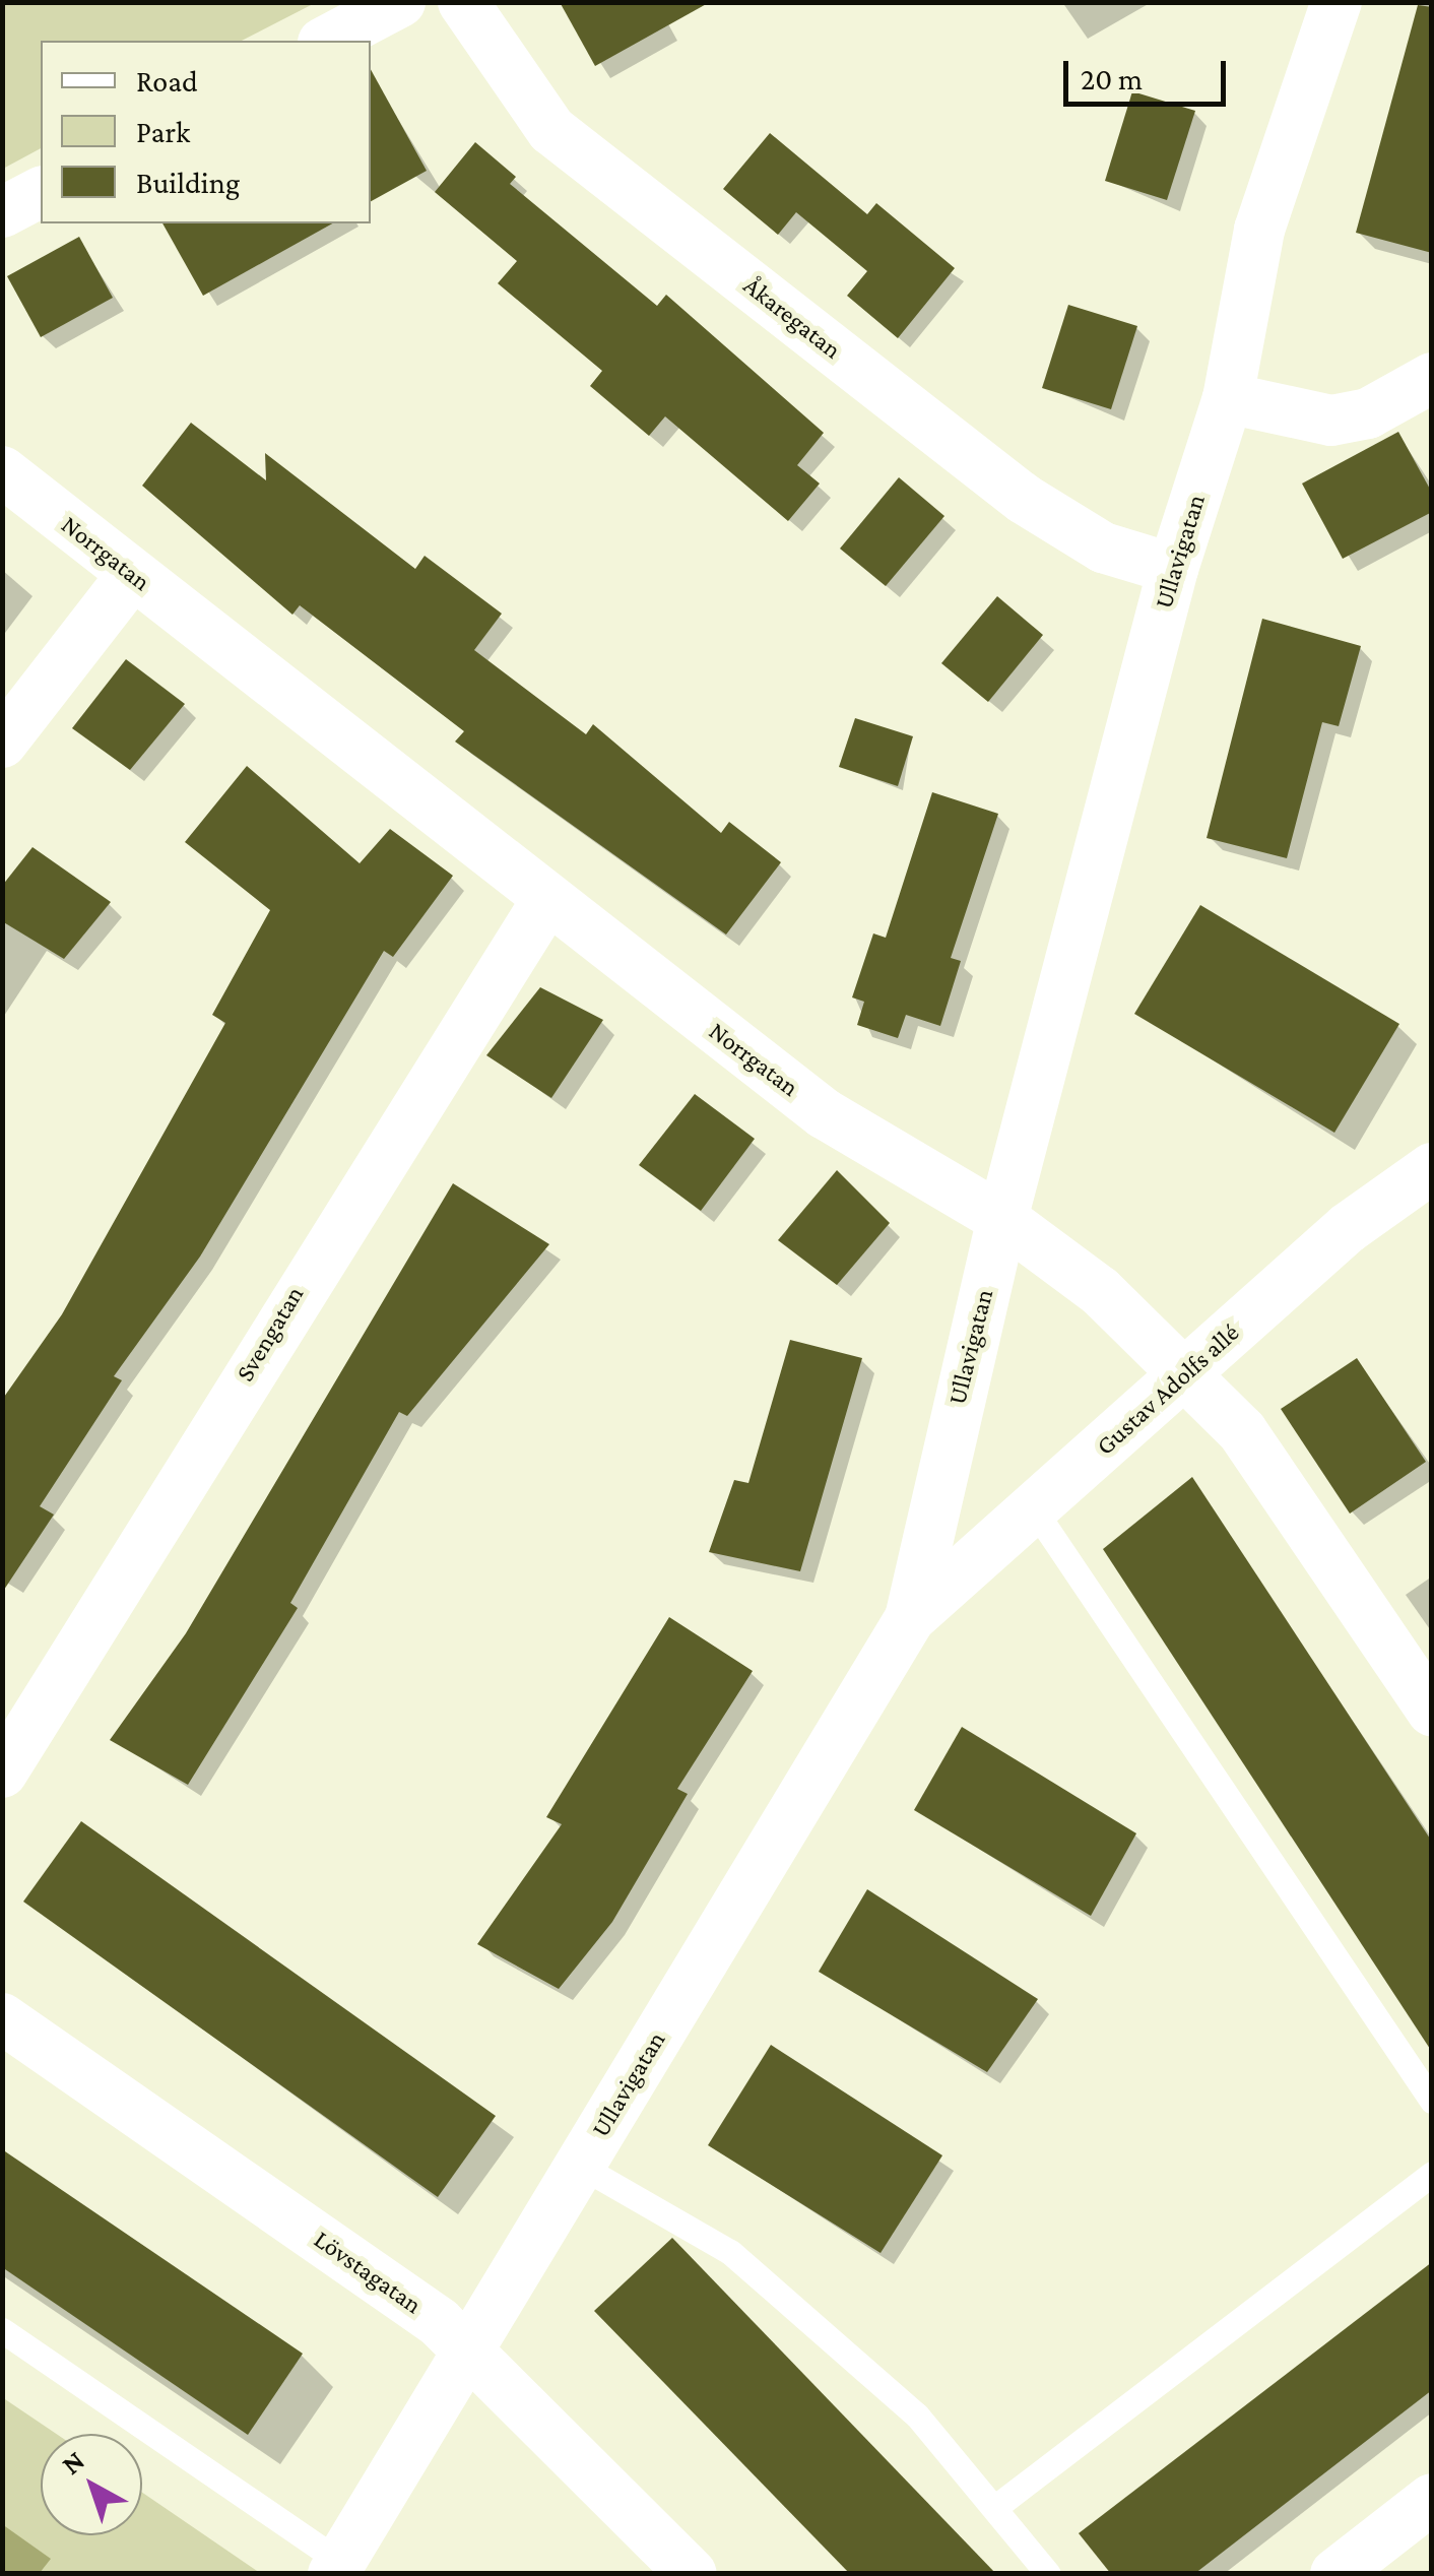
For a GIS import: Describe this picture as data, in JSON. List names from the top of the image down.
{
  "streets": {
    "street": [
      "Åkaregatan",
      "Ullavigatan",
      "Norrgatan",
      "Svengatan",
      "Gustav Adolfs allé",
      "Lövstagatan"
    ]
  },
  "crossings": [
    ["Åkaregatan", "Ullavigatan"],
    ["Ullavigatan", "Norrgatan"],
    ["Ullavigatan", "Gustav Adolfs allé"],
    ["Ullavigatan", "Lövstagatan"],
    ["Norrgatan", "Svengatan"],
    ["Norrgatan", "Gustav Adolfs allé"]
  ],
  "legend": ["Road", "Park", "Building"],
  "scale_bar": "20 m",
  "north": "top left"
}
